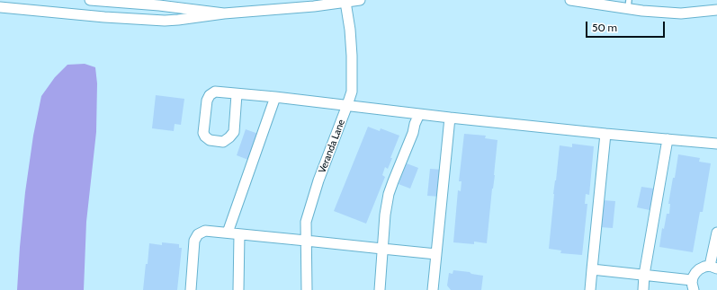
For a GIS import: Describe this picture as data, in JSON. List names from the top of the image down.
{
  "streets": {
    "street": ["Veranda Lane"]
  },
  "scale_bar": "50 m"
}
